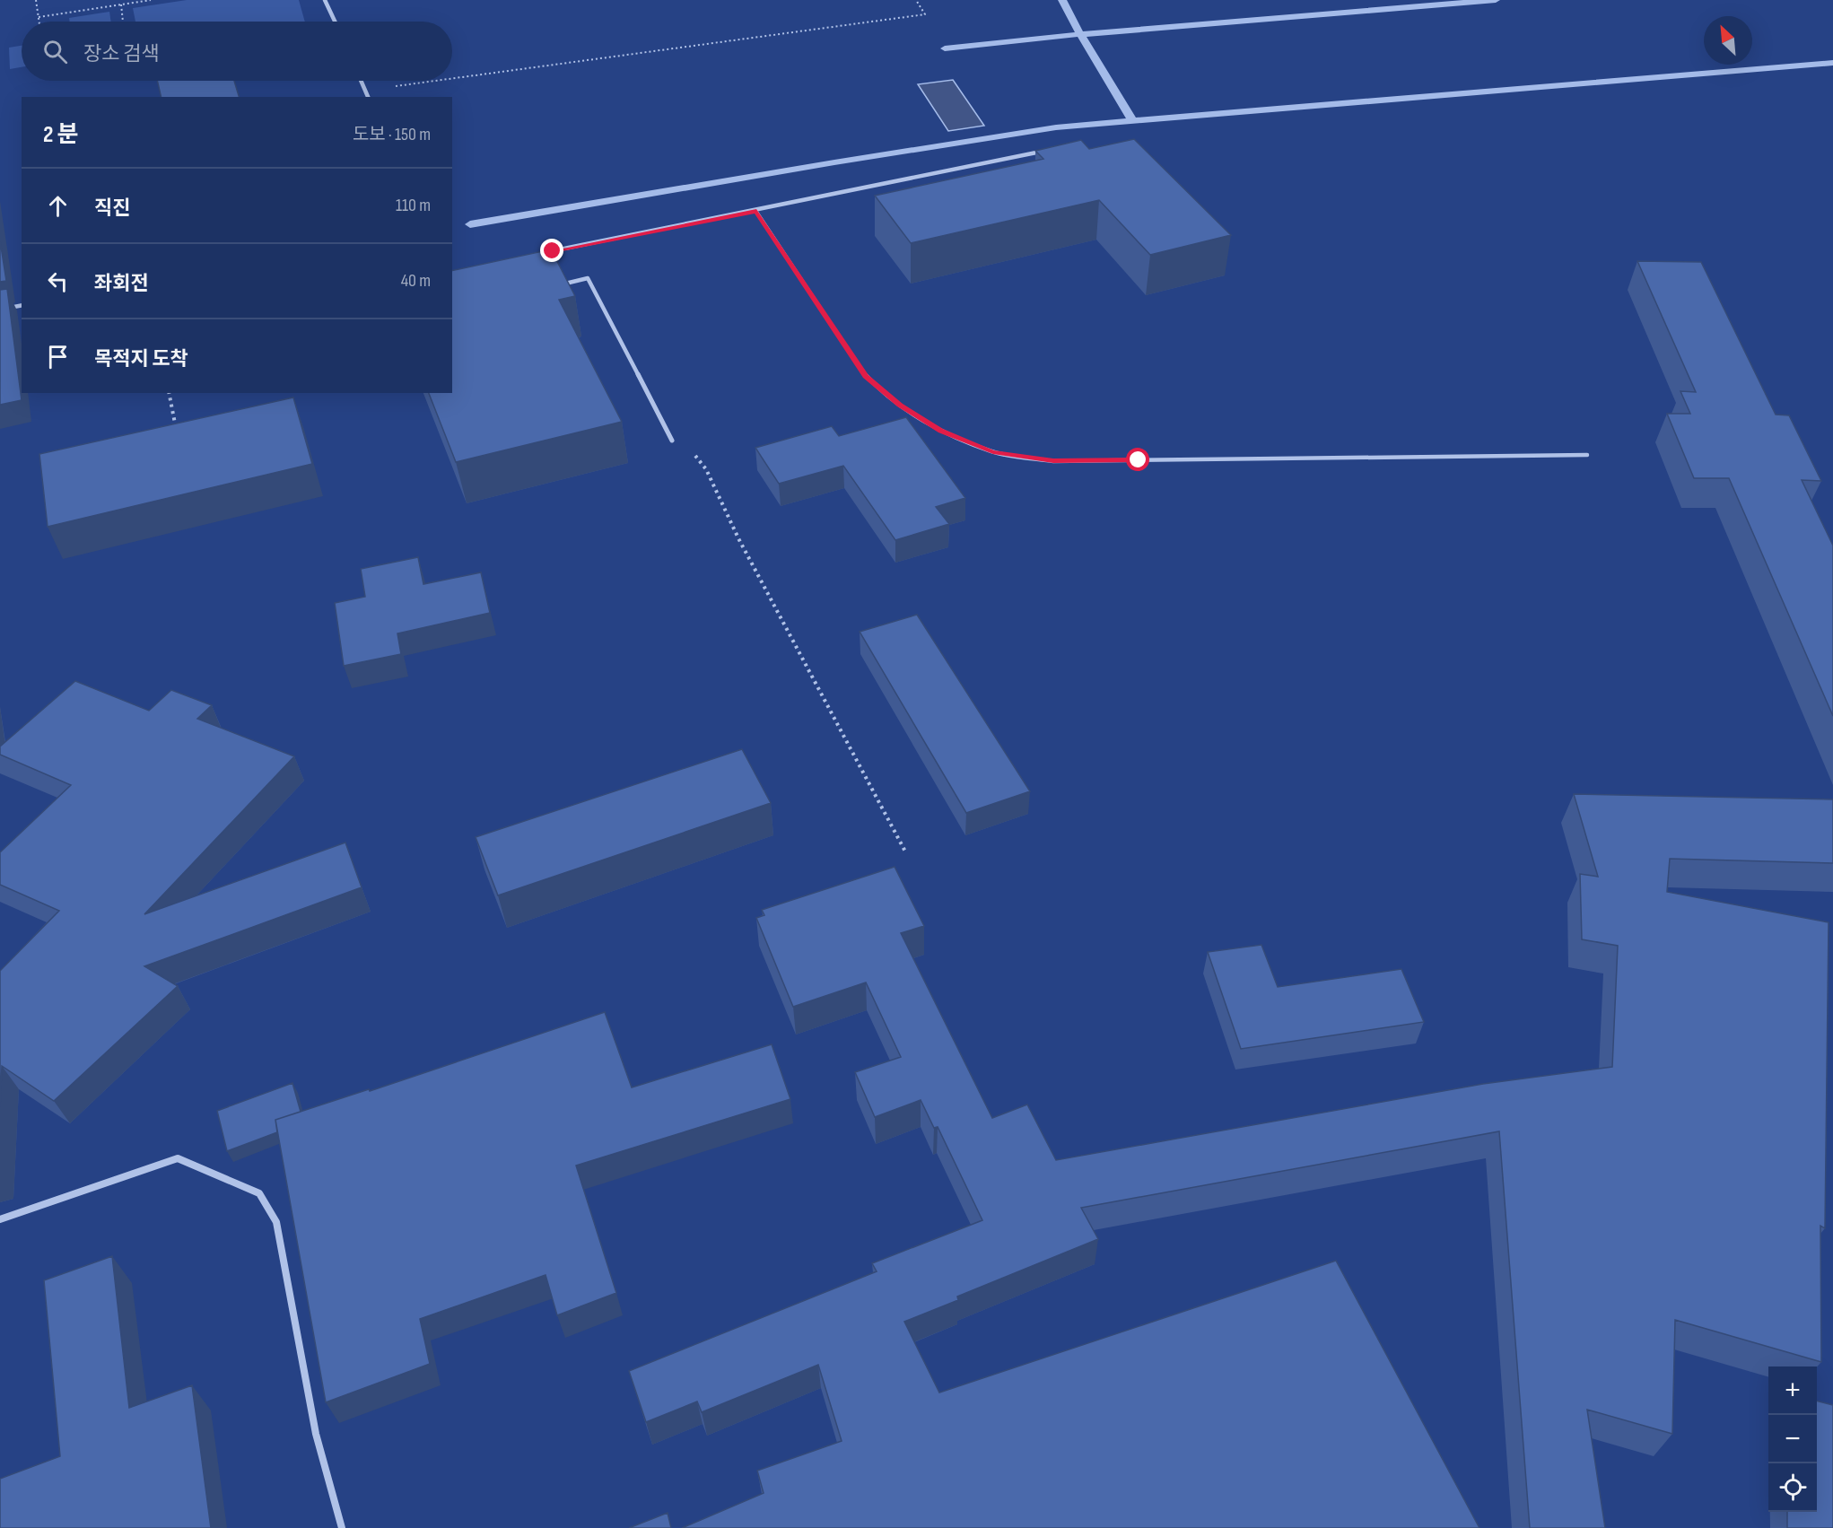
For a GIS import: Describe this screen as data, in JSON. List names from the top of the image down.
{
  "north": "top left",
  "page": {
    "search": "장소 검색",
    "heading": ["2 분", "도보 · 150 m"],
    "list": [
      ["직진", "110 m"],
      ["좌회전", "40 m"],
      "목적지 도착"
    ],
    "map_buttons": ["+", "−"]
  }
}
